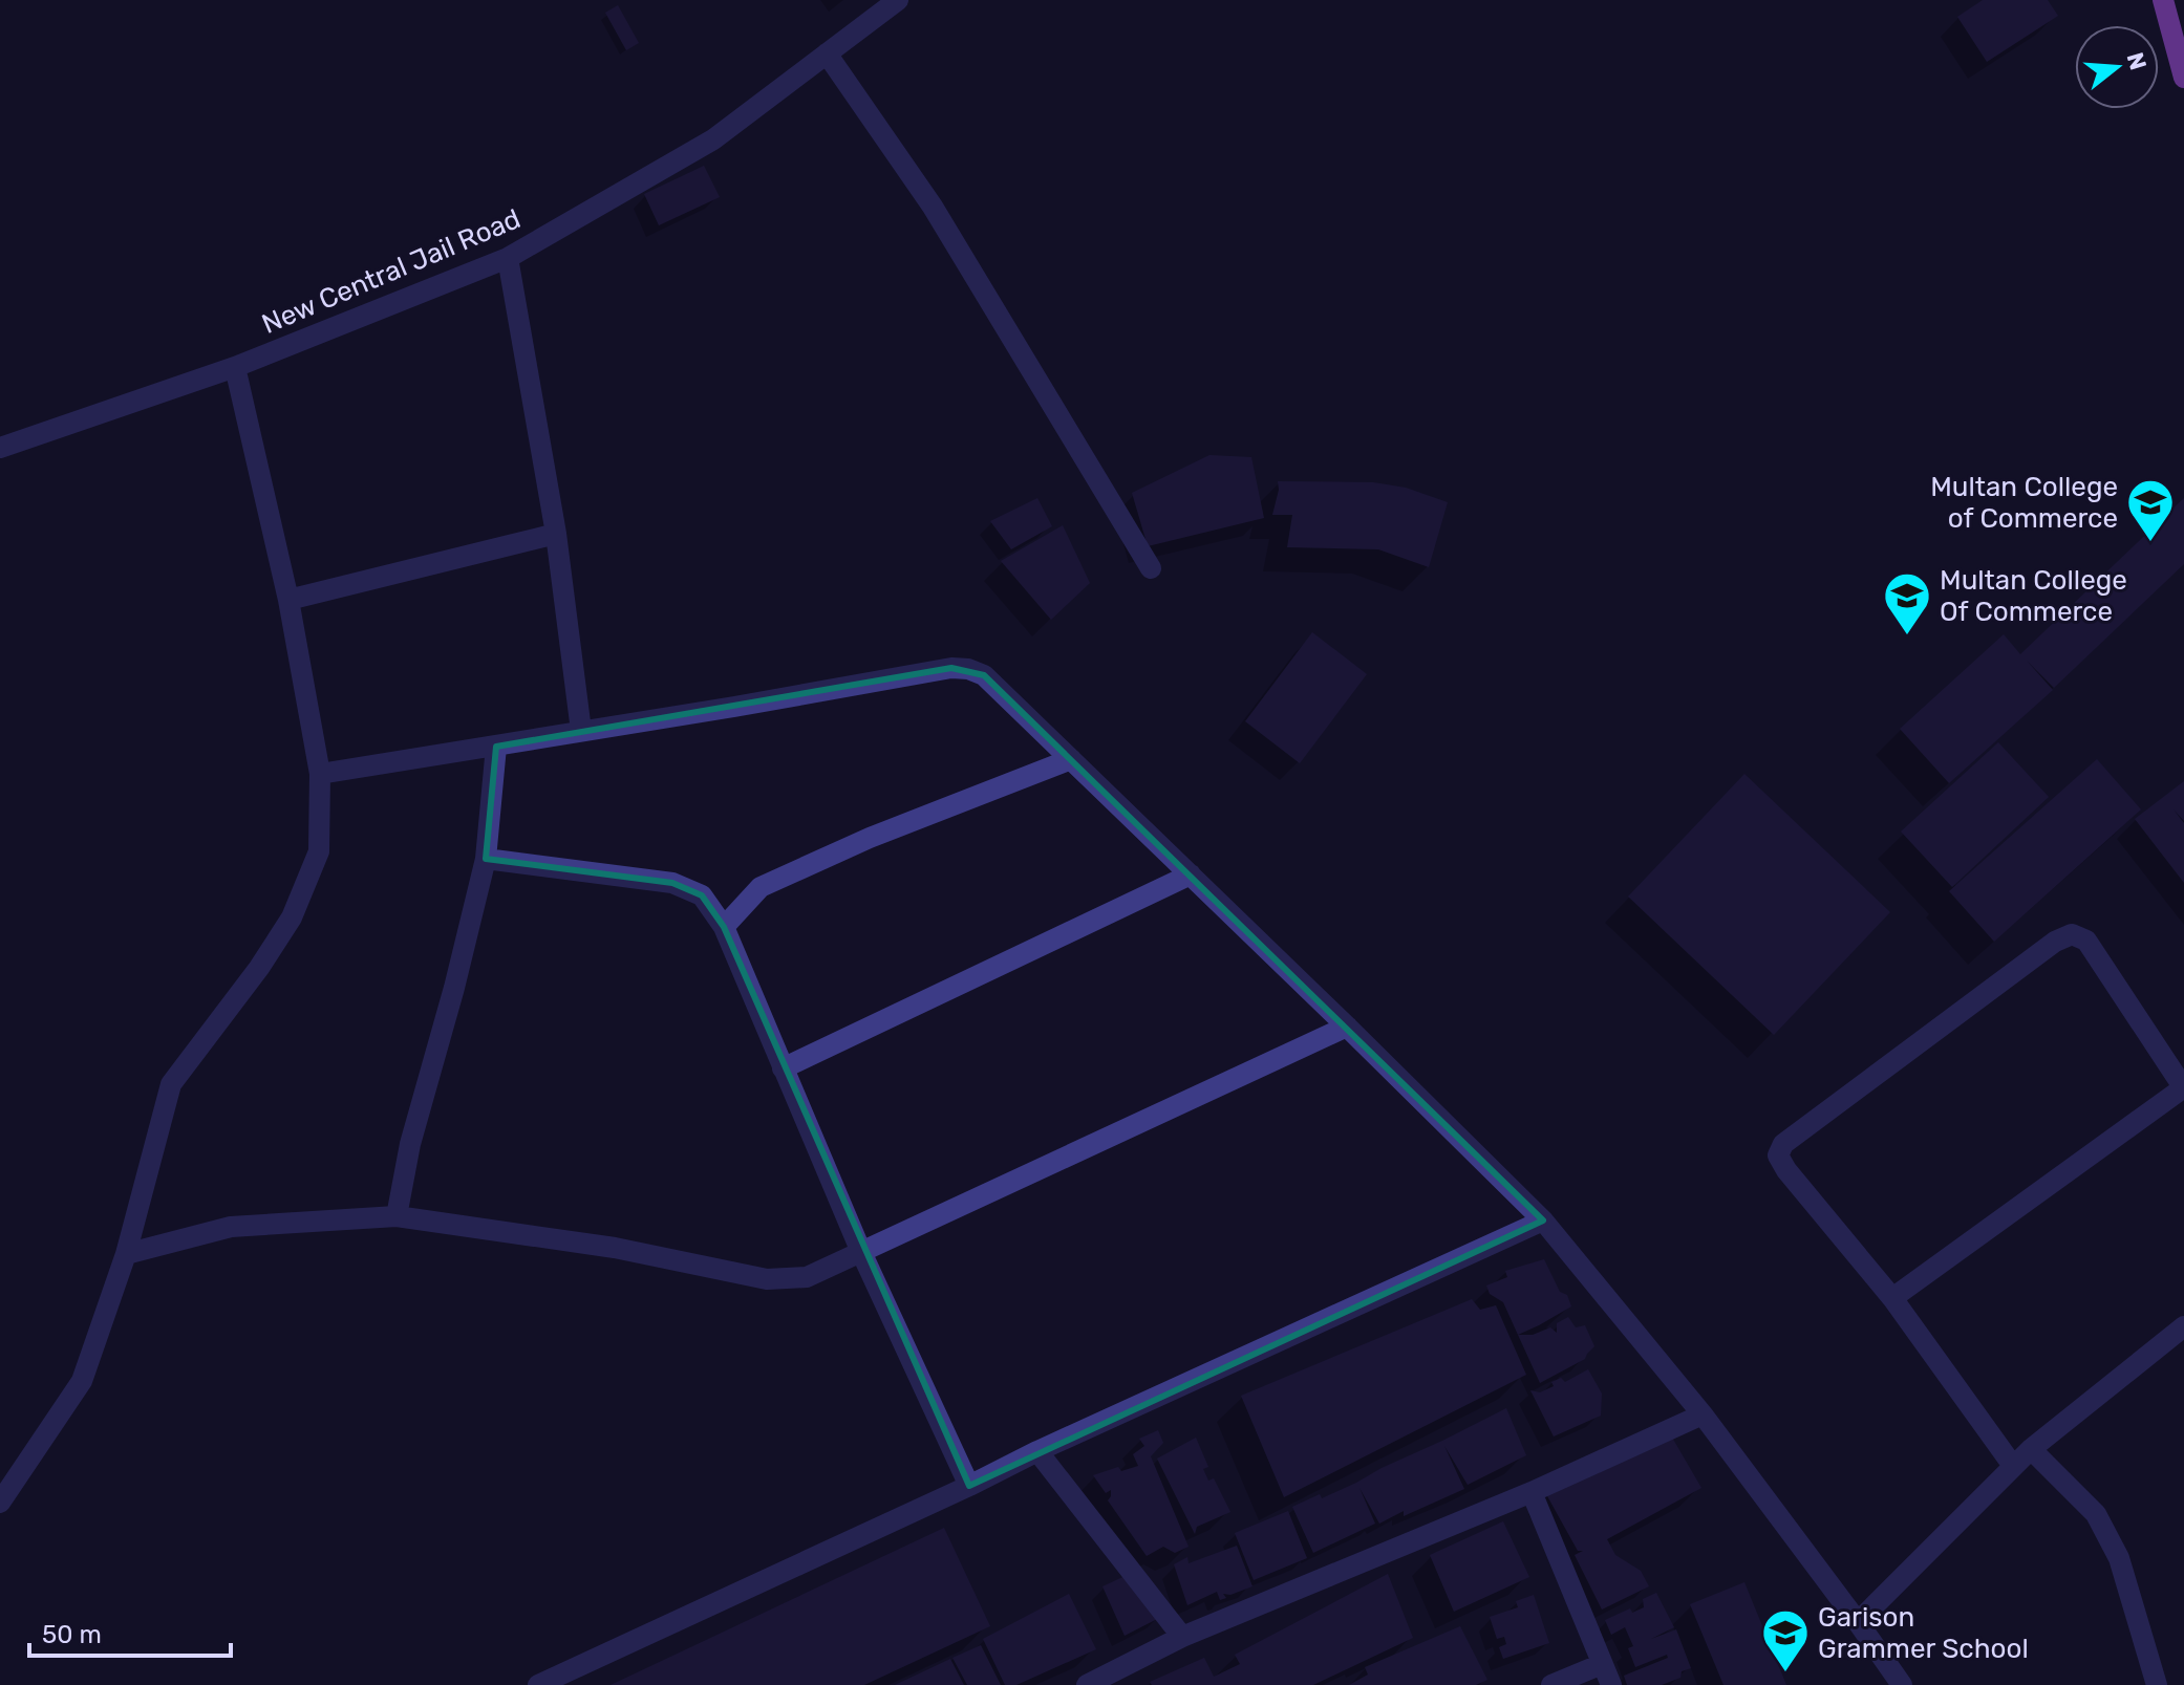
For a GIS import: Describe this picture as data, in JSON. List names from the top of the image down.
{
  "streets": {
    "street": ["New Central Jail Road"]
  },
  "places": {
    "school or university": ["Multan College of Commerce", "Multan College Of Commerce", "Garison Grammer School"]
  },
  "scale_bar": "50 m",
  "north": "right"
}
